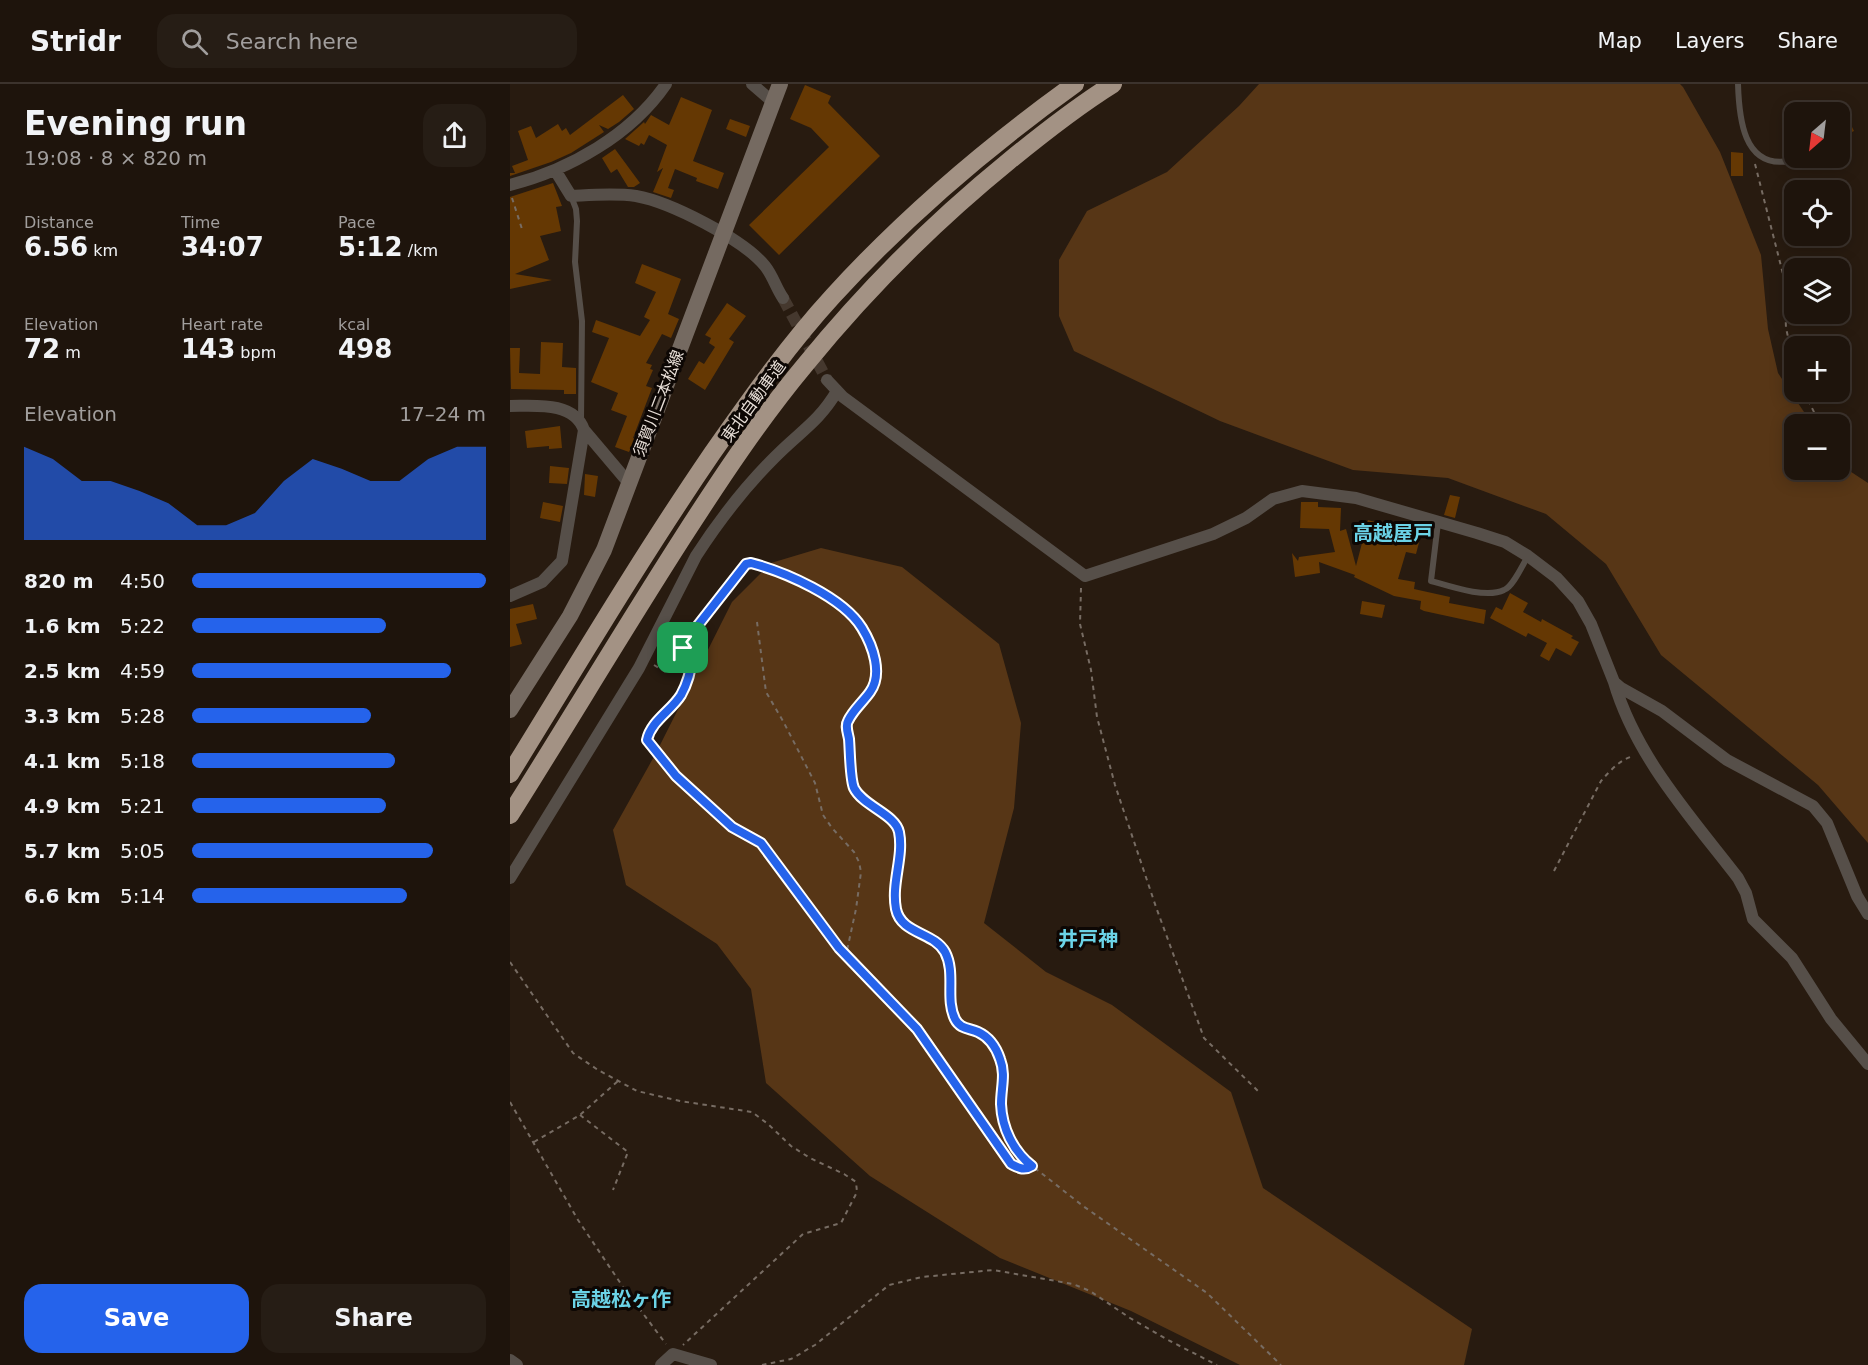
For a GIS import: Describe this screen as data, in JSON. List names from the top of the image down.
{
  "streets": {
    "highway": ["東北自動車道"],
    "main road": ["須賀川二本松線"]
  },
  "districts": ["高越屋戸", "井戸神", "高越松ヶ作"],
  "north": "bottom left",
  "page": {
    "header": "Stridr",
    "search": "Search here",
    "nav": ["Map", "Layers", "Share"],
    "heading": ["Evening run", "19:08 · 8 × 820 m"],
    "map_buttons": ["+", "−"],
    "stats": [
      ["Distance", "6.56 km"],
      ["Time", "34:07"],
      ["Pace", "5:12 /km"],
      ["Elevation", "72 m"],
      ["Heart rate", "143 bpm"],
      ["kcal", "498"]
    ],
    "chart": ["Elevation", "17–24 m"],
    "list": [
      {
        "name": "820 m",
        "note": "4:50"
      },
      {
        "name": "1.6 km",
        "note": "5:22"
      },
      {
        "name": "2.5 km",
        "note": "4:59"
      },
      {
        "name": "3.3 km",
        "note": "5:28"
      },
      {
        "name": "4.1 km",
        "note": "5:18"
      },
      {
        "name": "4.9 km",
        "note": "5:21"
      },
      {
        "name": "5.7 km",
        "note": "5:05"
      },
      {
        "name": "6.6 km",
        "note": "5:14"
      }
    ],
    "buttons": ["Save", "Share"]
  }
}
